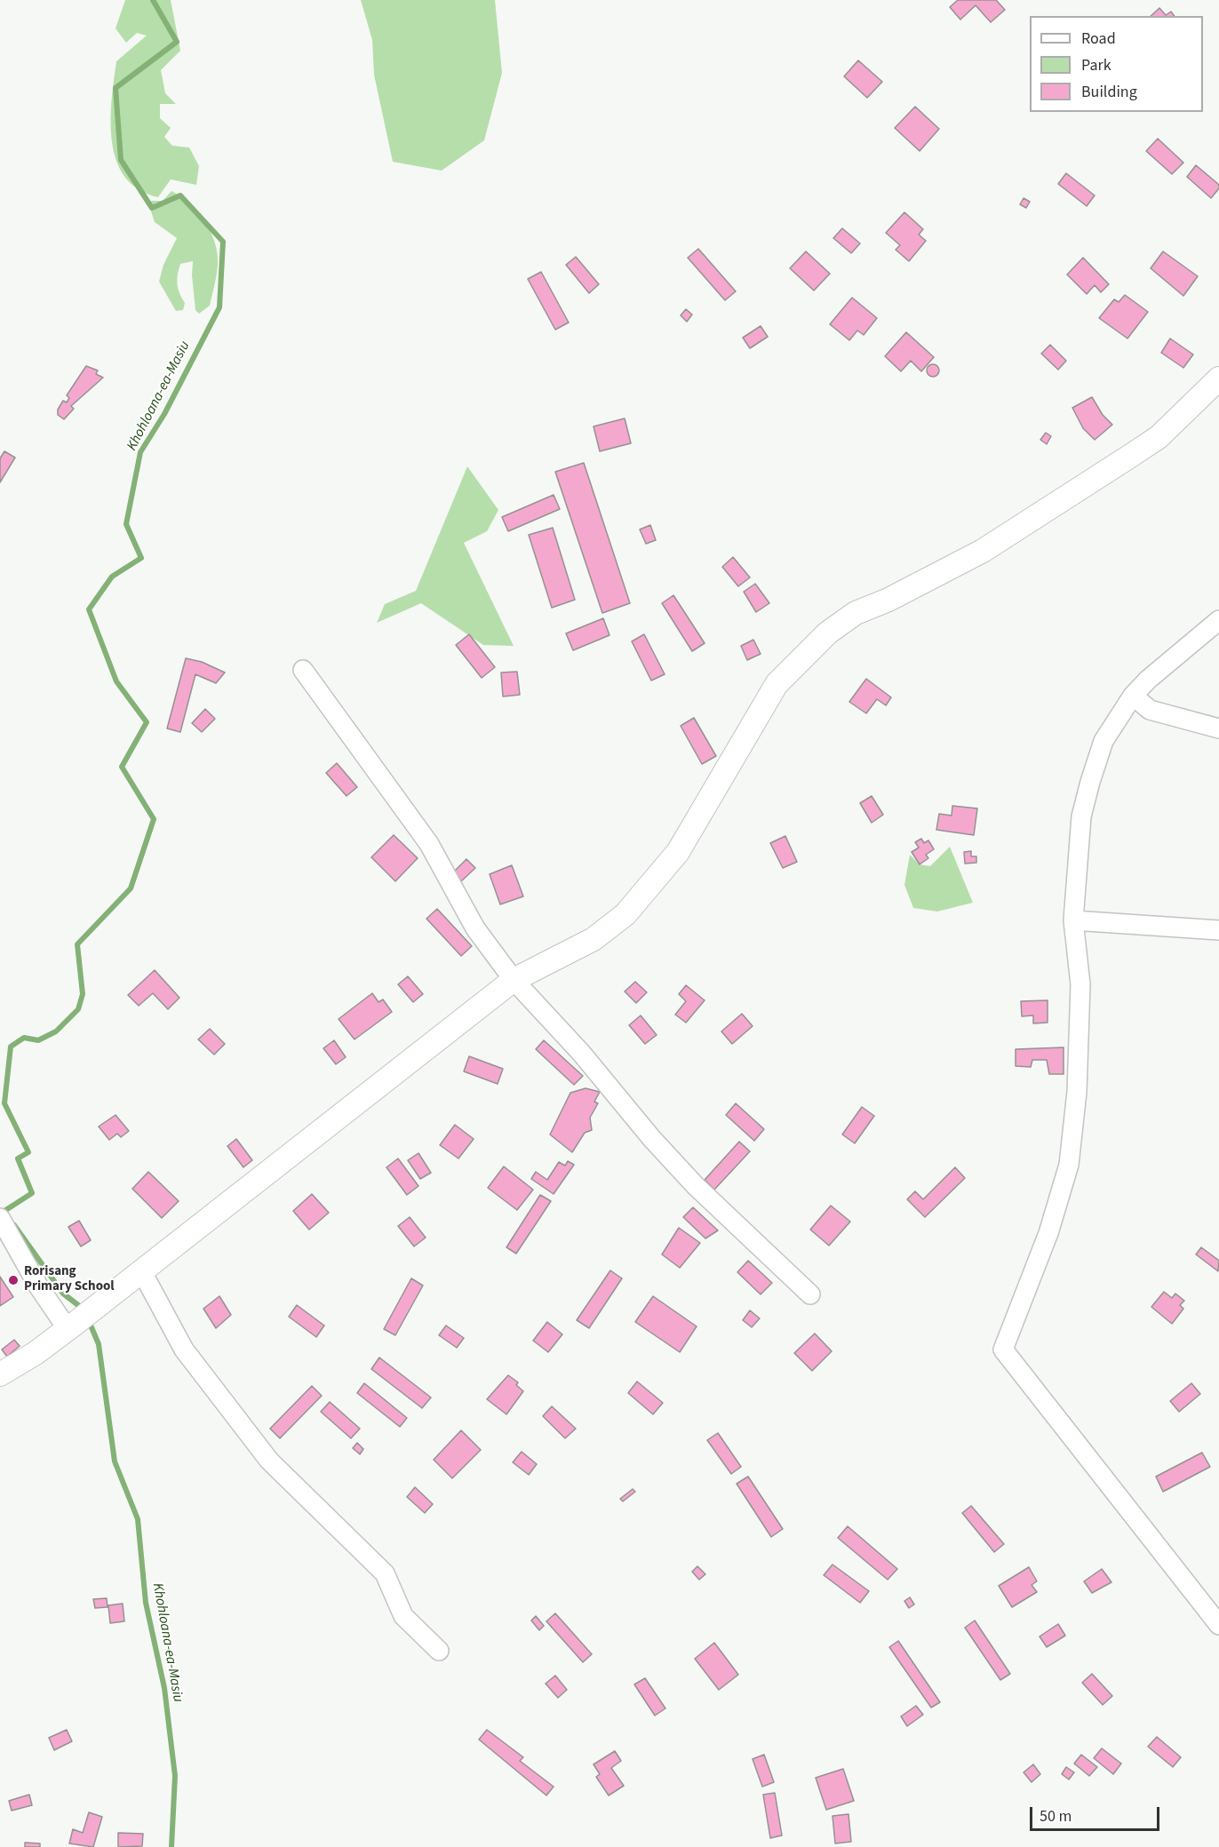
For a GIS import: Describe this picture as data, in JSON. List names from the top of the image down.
{
  "water": ["Khohloana-ea-Masiu"],
  "places": ["Rorisang Primary School"],
  "legend": ["Road", "Park", "Building"],
  "scale_bar": "50 m"
}
